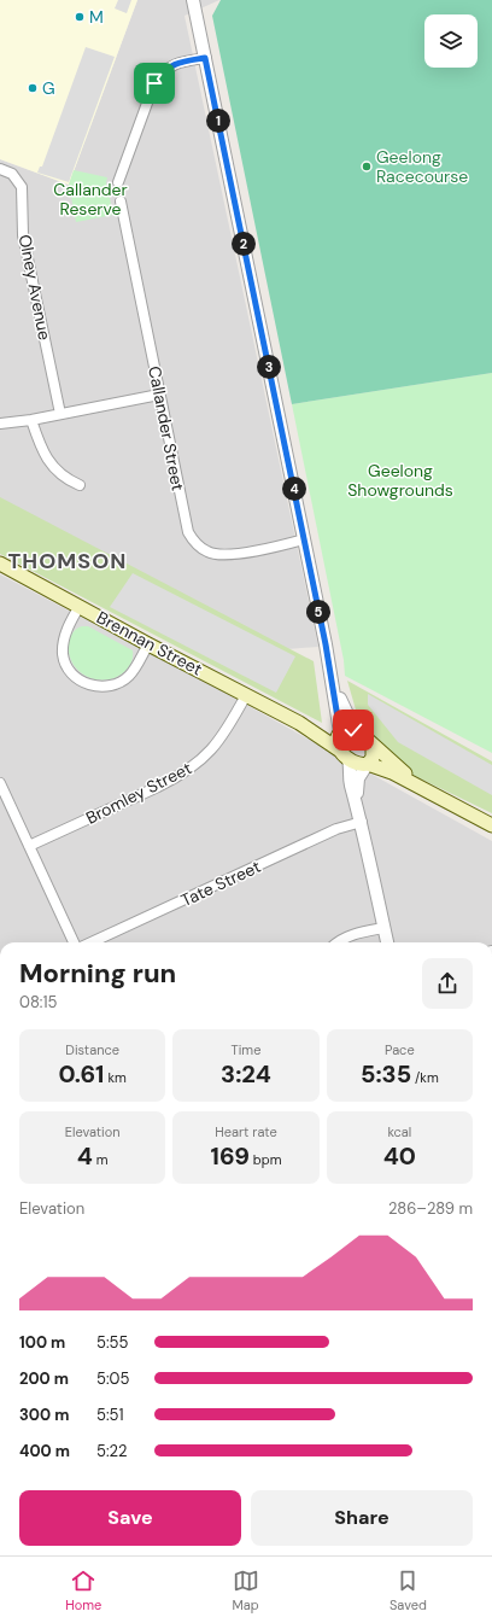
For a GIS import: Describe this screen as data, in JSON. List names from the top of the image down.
{
  "streets": {
    "main road": ["Brennan Street"],
    "street": [
      "Olney Avenue",
      "Callander Street",
      "Bromley Street",
      "Tate Street"
    ]
  },
  "crossings": [
    ["Brennan Street", "Bromley Street"]
  ],
  "districts": ["THOMSON"],
  "parks": ["Callander Reserve", "Geelong Showgrounds"],
  "places": ["M", "G", "Geelong Racecourse"],
  "page": {
    "pins": [
      "1",
      "2",
      "3",
      "4",
      "5"
    ],
    "heading": ["Morning run", "08:15"],
    "stats": [
      ["Distance", "0.61 km"],
      ["Time", "3:24"],
      ["Pace", "5:35 /km"],
      ["Elevation", "4 m"],
      ["Heart rate", "169 bpm"],
      ["kcal", "40"]
    ],
    "chart": ["Elevation", "286–289 m"],
    "list": [
      {
        "name": "100 m",
        "note": "5:55"
      },
      {
        "name": "200 m",
        "note": "5:05"
      },
      {
        "name": "300 m",
        "note": "5:51"
      },
      {
        "name": "400 m",
        "note": "5:22"
      }
    ],
    "buttons": ["Save", "Share"],
    "tabs": ["Home", "Map", "Saved"]
  }
}
